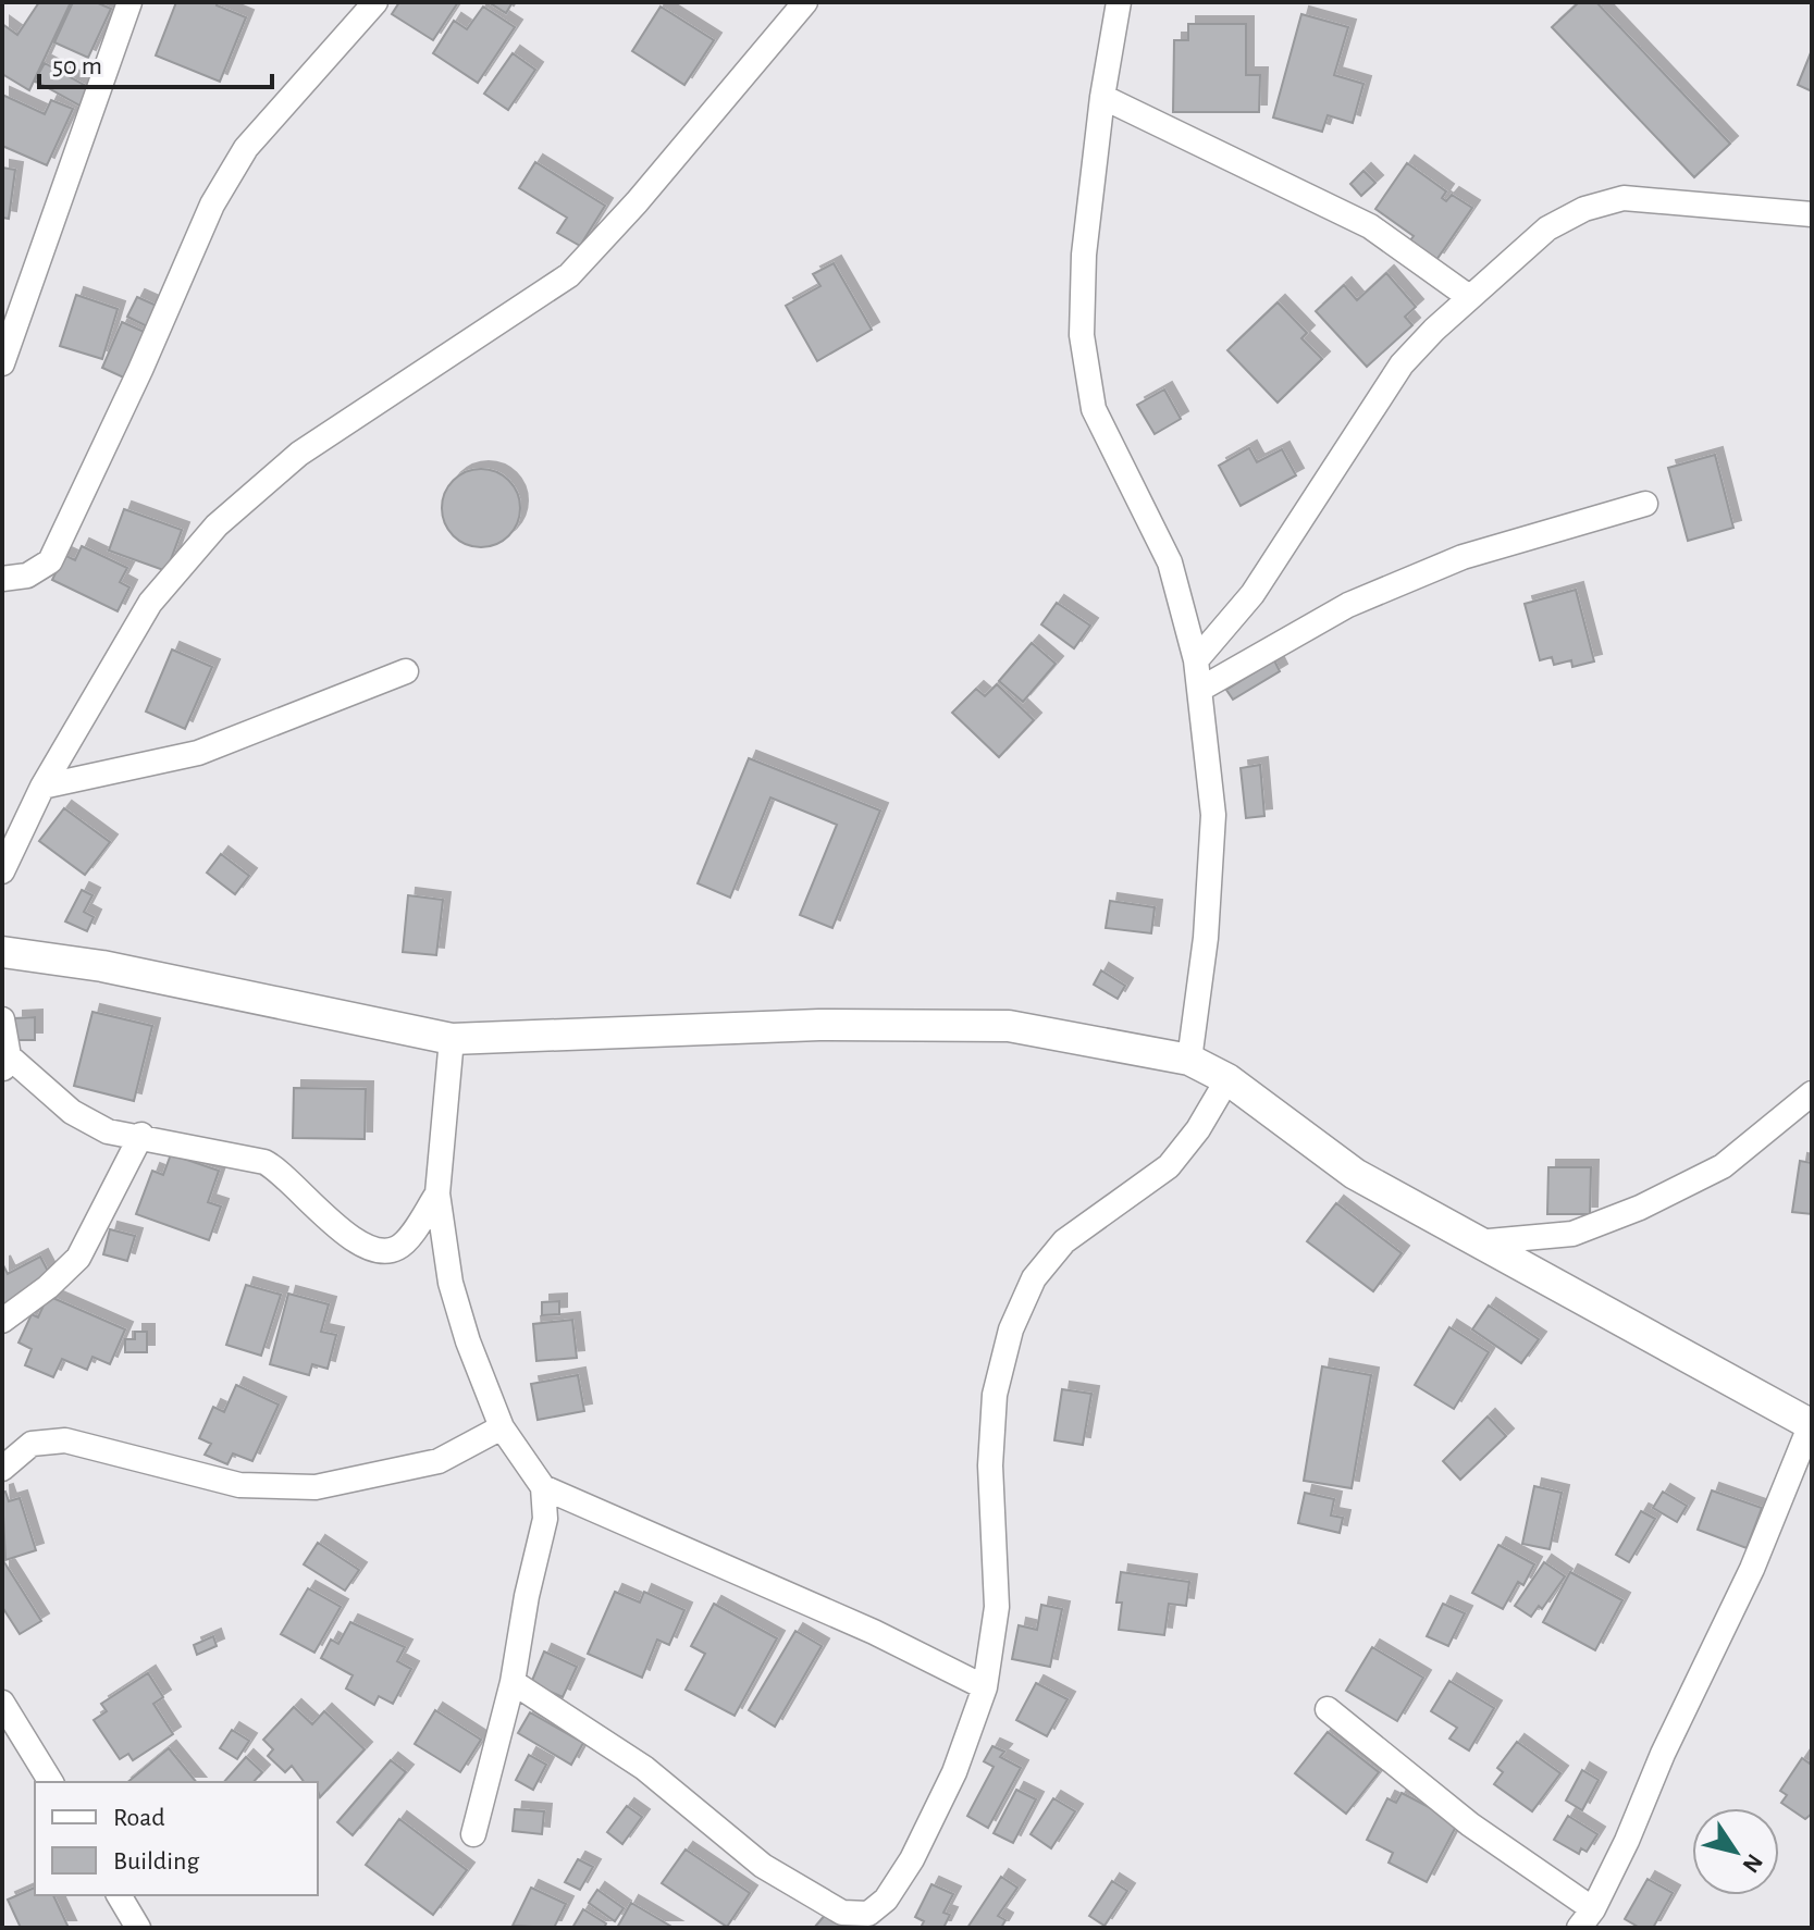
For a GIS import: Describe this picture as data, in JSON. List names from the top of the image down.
{
  "legend": ["Road", "Building"],
  "scale_bar": "50 m",
  "north": "bottom right"
}
